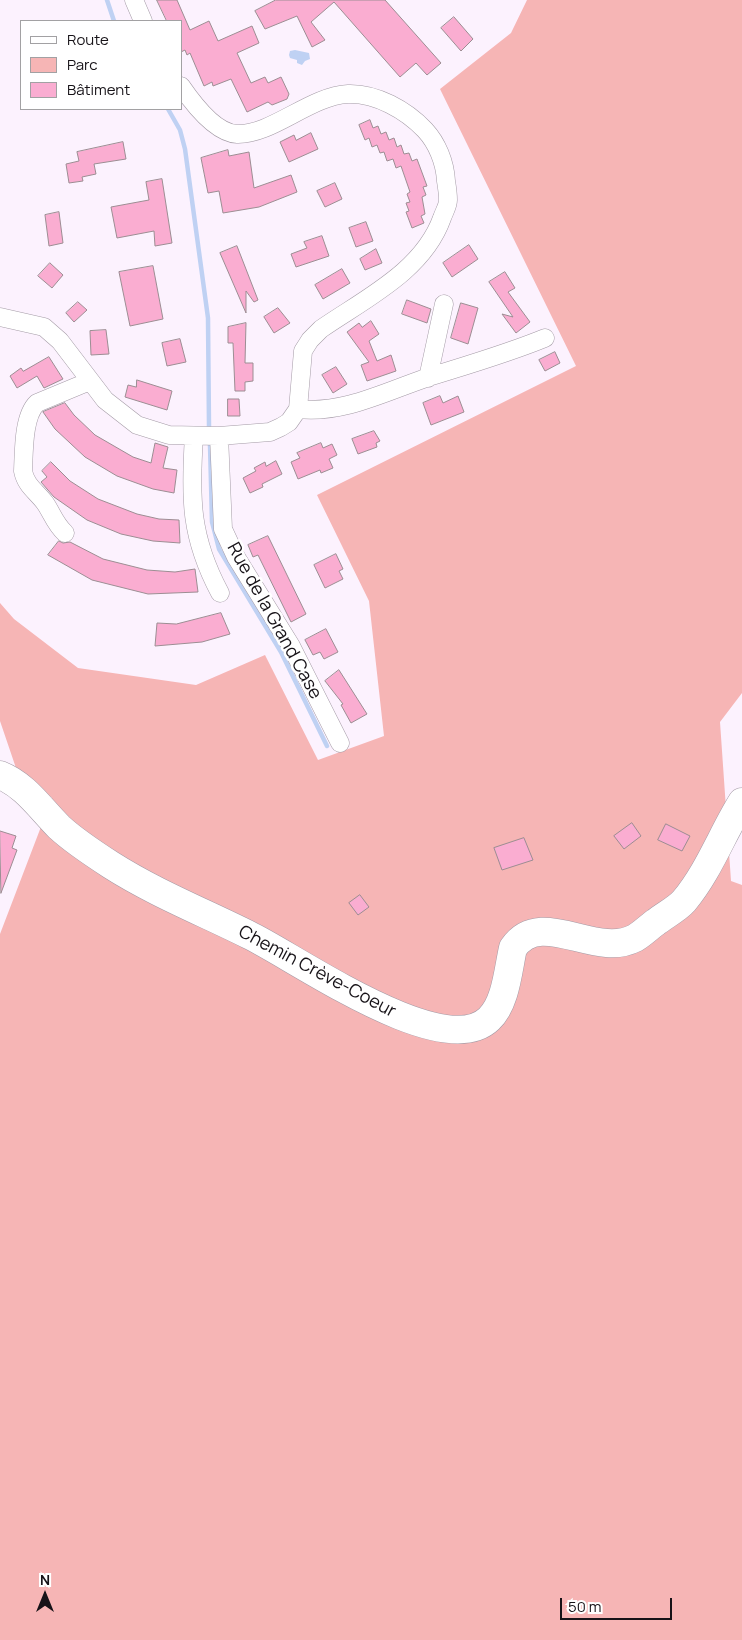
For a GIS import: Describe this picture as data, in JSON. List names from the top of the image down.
{
  "streets": {
    "main road": ["Chemin Crève-Coeur"],
    "street": ["Rue de la Grand Case"]
  },
  "legend": ["Route", "Parc", "Bâtiment"],
  "scale_bar": "50 m",
  "north": "top"
}
